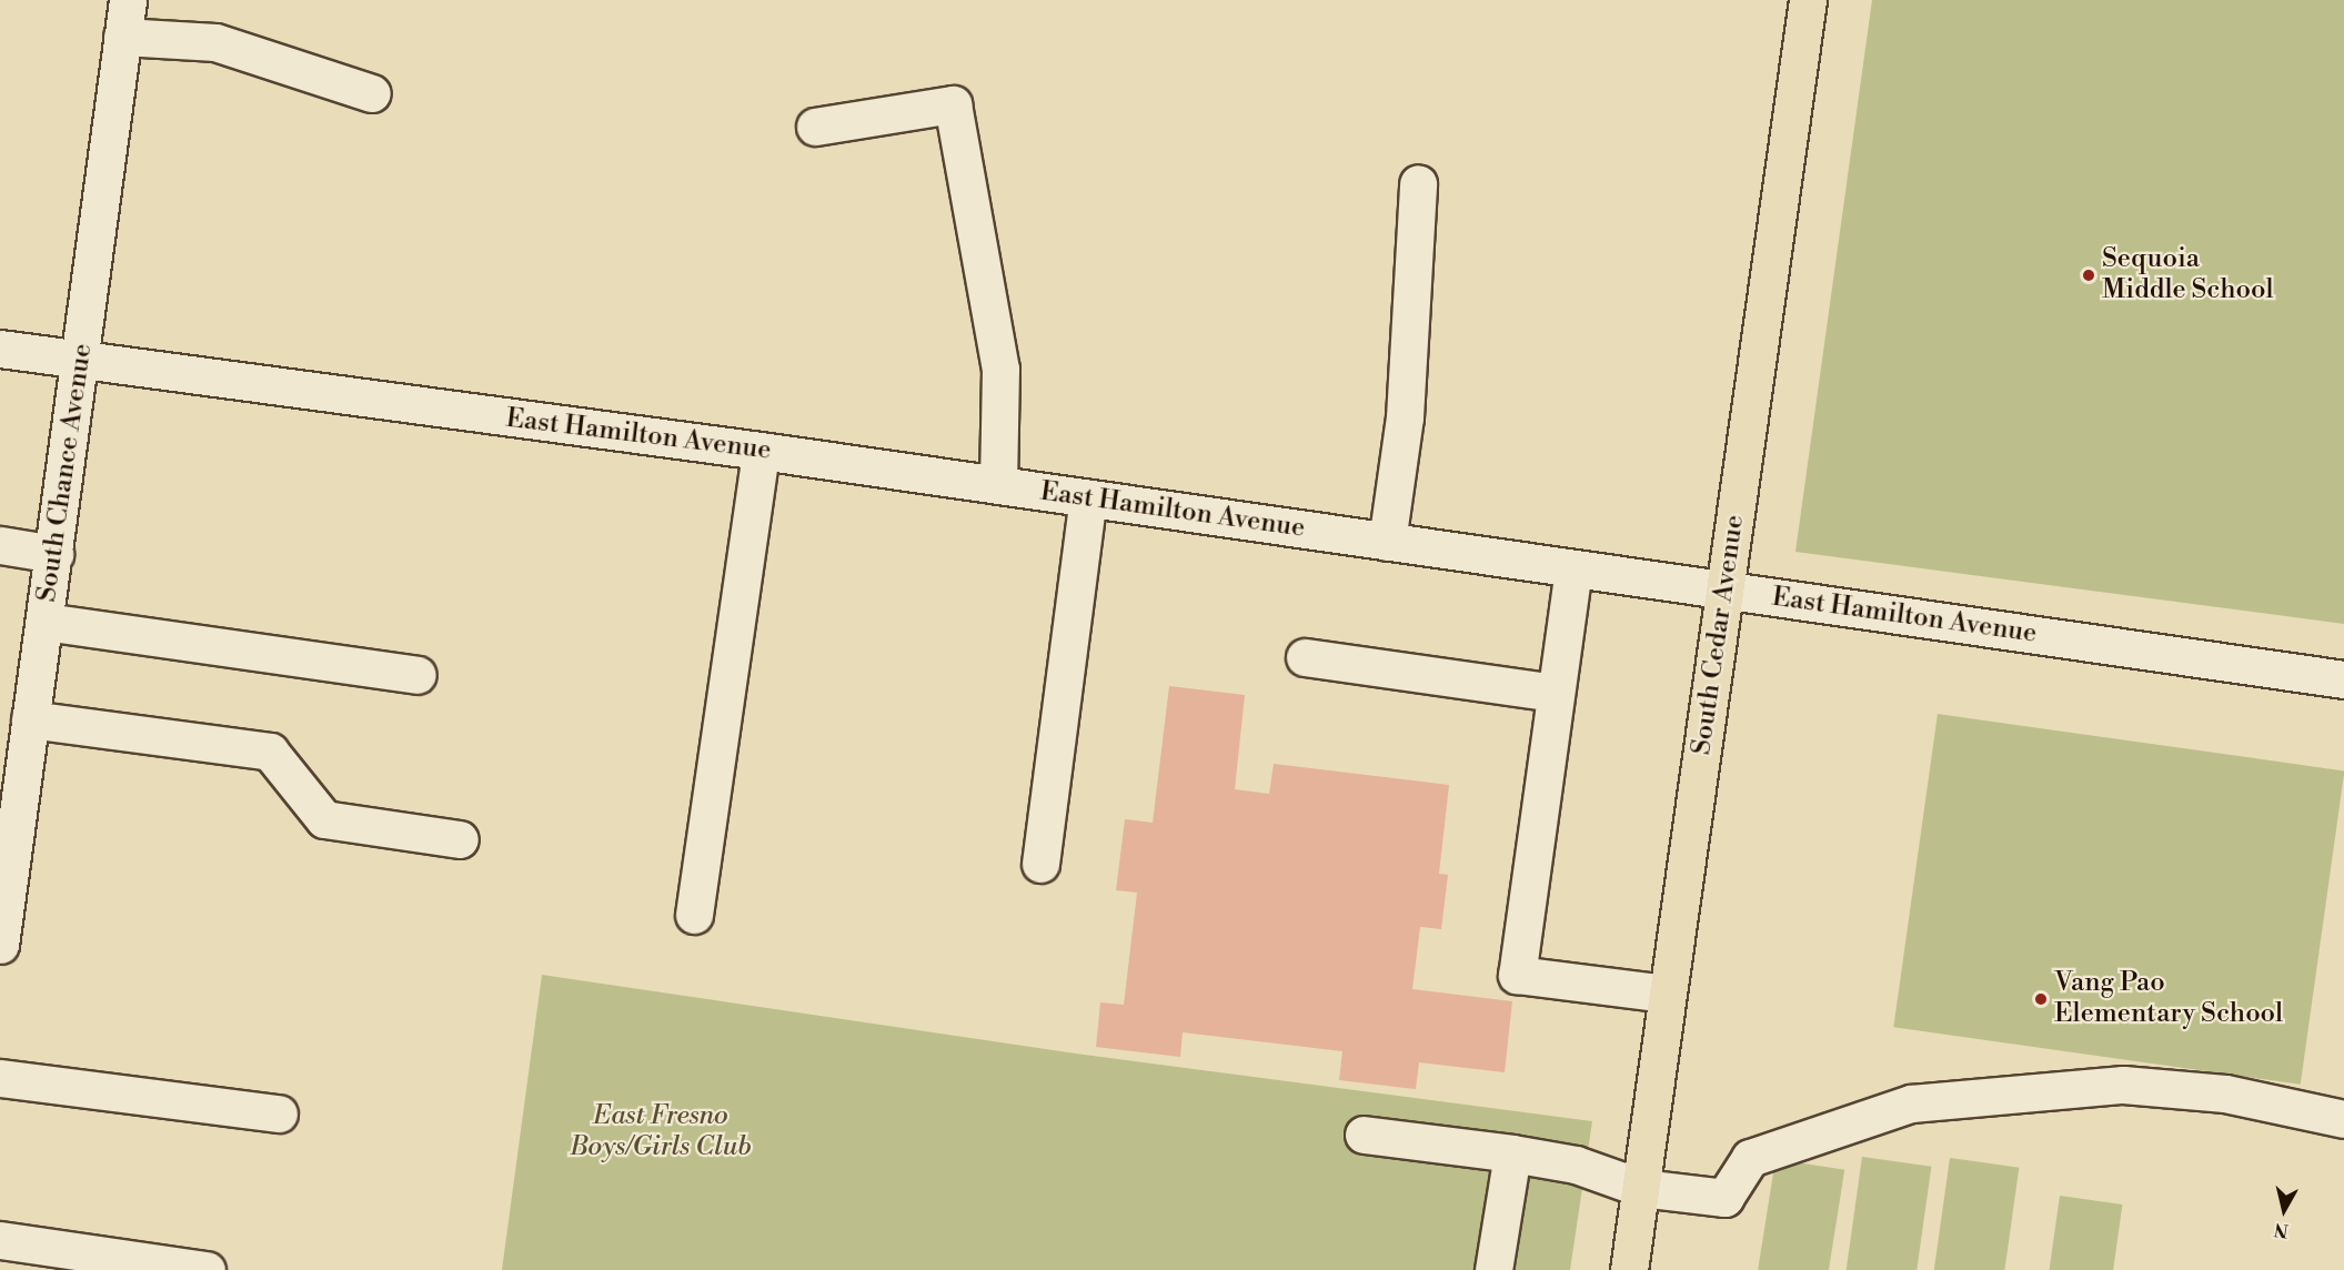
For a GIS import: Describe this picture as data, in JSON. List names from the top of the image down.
{
  "streets": {
    "main road": ["South Cedar Avenue"],
    "street": ["East Hamilton Avenue", "South Chance Avenue"]
  },
  "crossings": [
    ["East Hamilton Avenue", "South Chance Avenue"],
    ["East Hamilton Avenue", "South Cedar Avenue"]
  ],
  "parks": ["East Fresno Boys/Girls Club"],
  "places": ["Sequoia Middle School", "Vang Pao Elementary School"],
  "north": "bottom"
}
